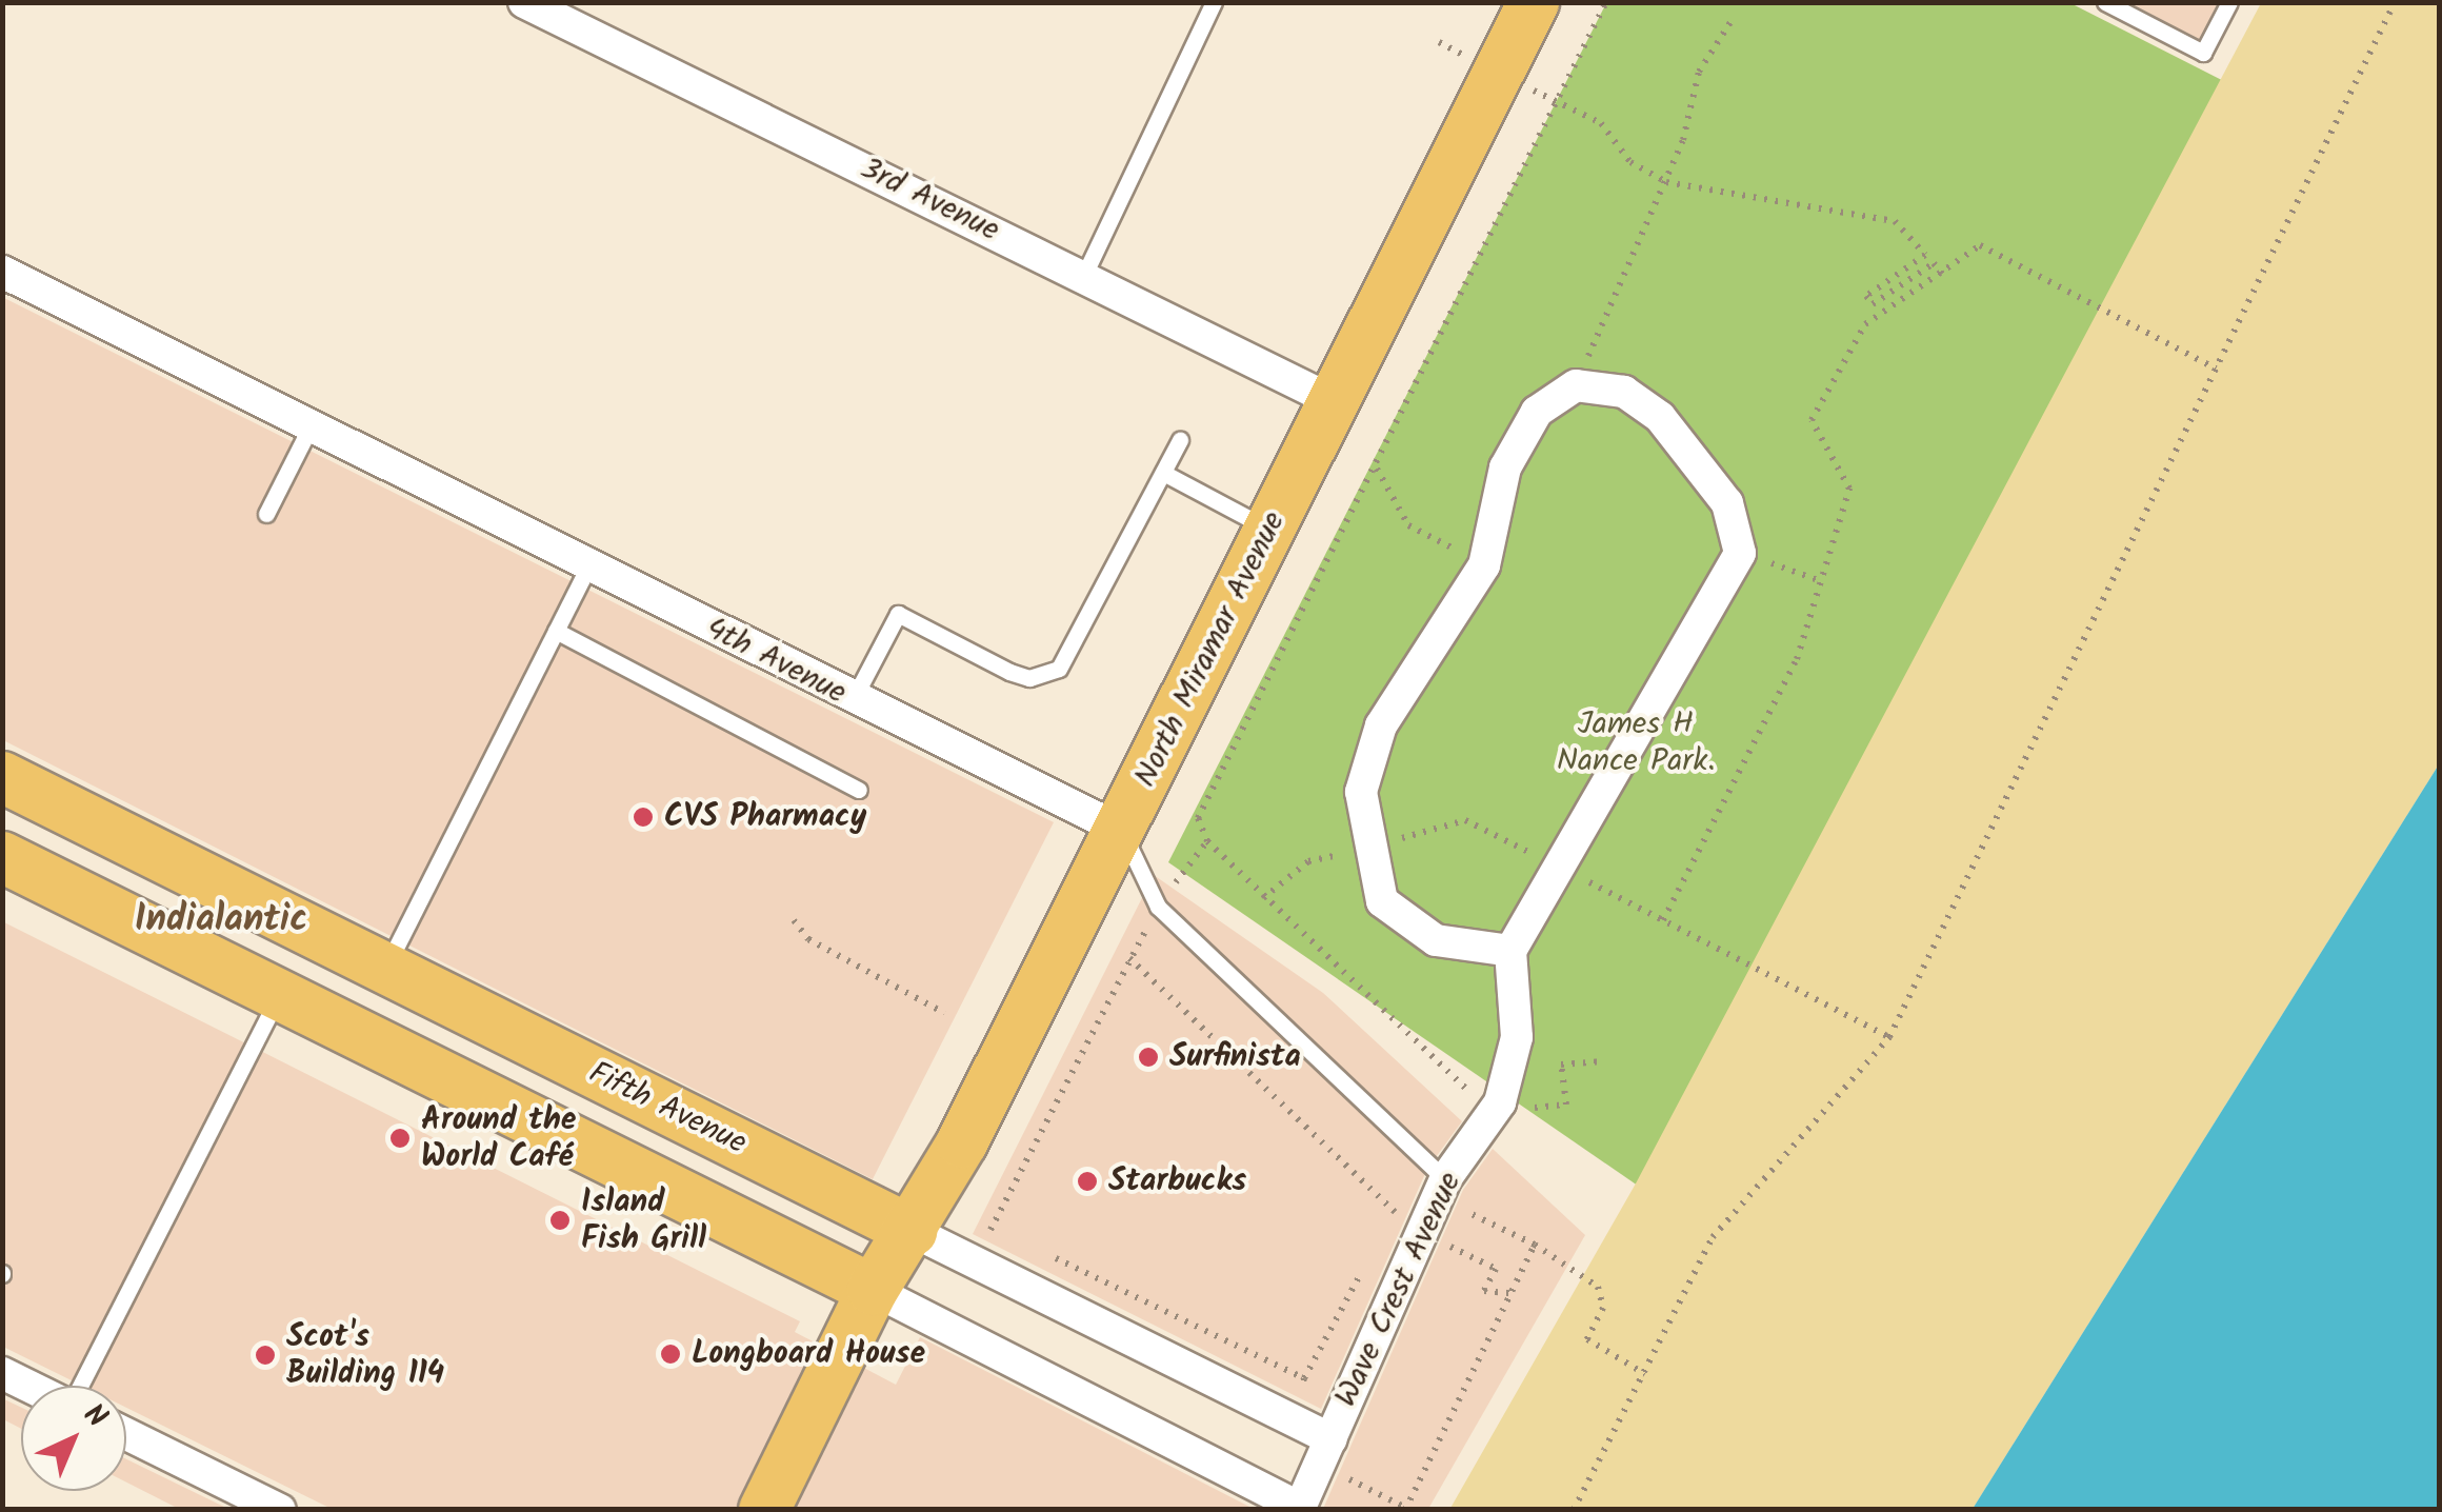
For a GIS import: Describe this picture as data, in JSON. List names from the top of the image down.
{
  "streets": {
    "main road": ["North Miramar Avenue", "Fifth Avenue"],
    "street": ["3rd Avenue", "4th Avenue", "Wave Crest Avenue"]
  },
  "crossings": [
    ["3rd Avenue", "North Miramar Avenue"],
    ["North Miramar Avenue", "4th Avenue"],
    ["North Miramar Avenue", "Fifth Avenue"],
    ["Fifth Avenue", "Wave Crest Avenue"]
  ],
  "districts": ["Indialantic"],
  "parks": ["James H Nance Park."],
  "places": [
    "CVS Pharmacy",
    "Surfinista",
    "Around the World Café",
    "Starbucks",
    "Island Fish Grill",
    "Longboard House",
    "Scot's Building 114"
  ],
  "north": "top right"
}
